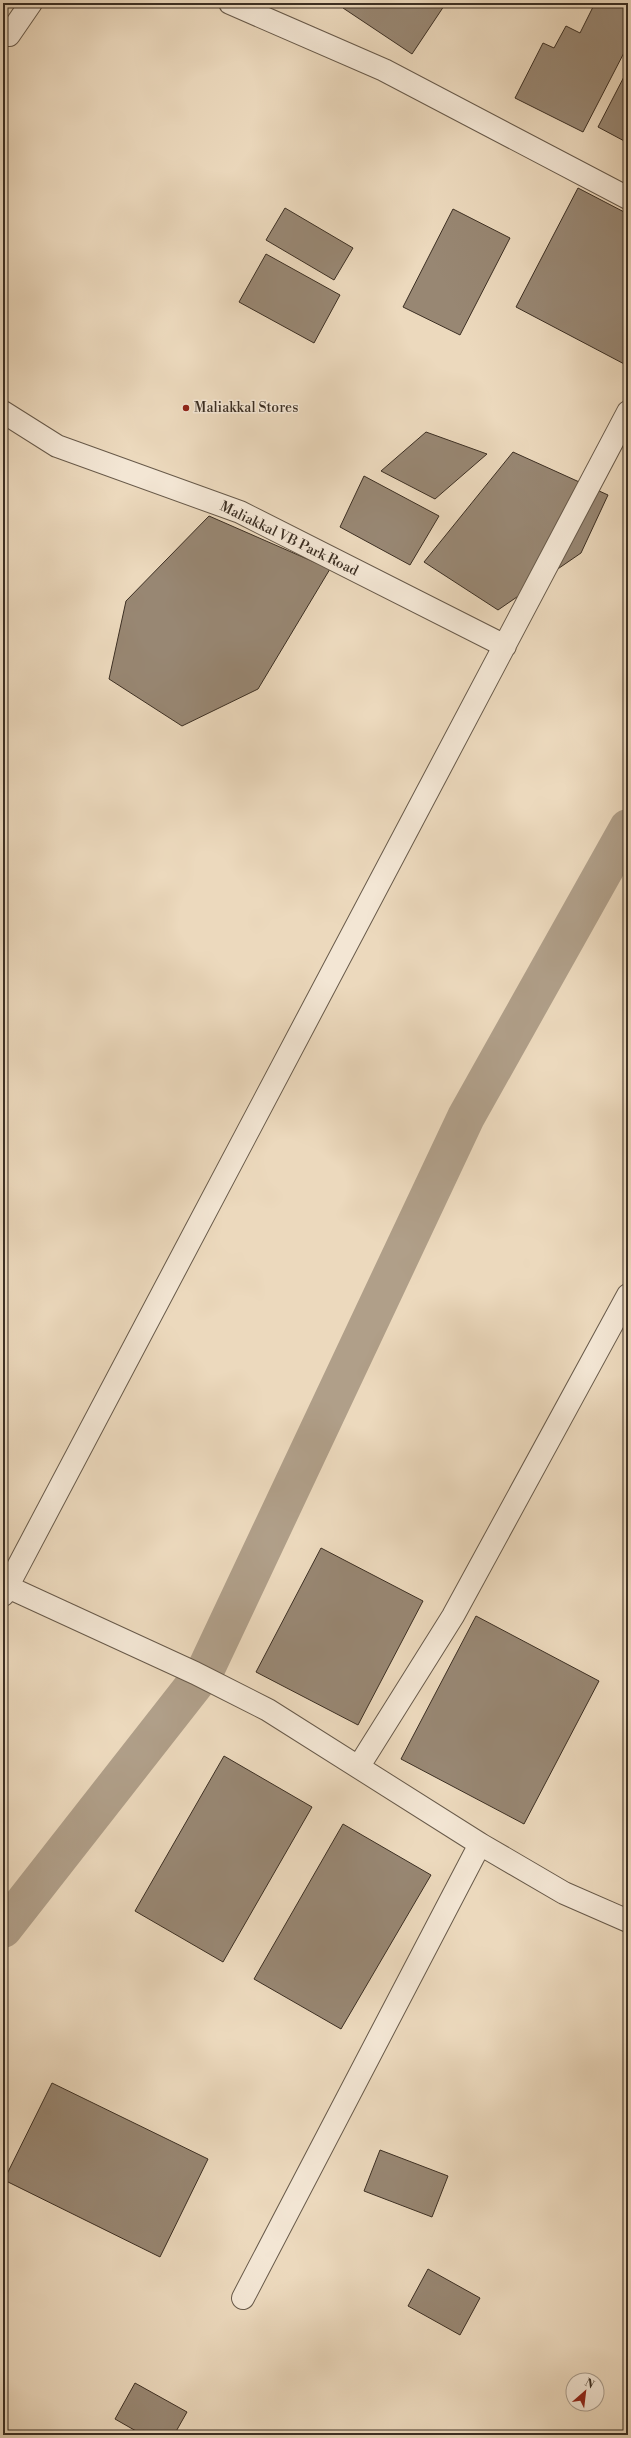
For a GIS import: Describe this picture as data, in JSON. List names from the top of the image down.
{
  "streets": {
    "street": ["Maliakkal VB Park Road"]
  },
  "places": ["Maliakkal Stores"],
  "north": "top right"
}
